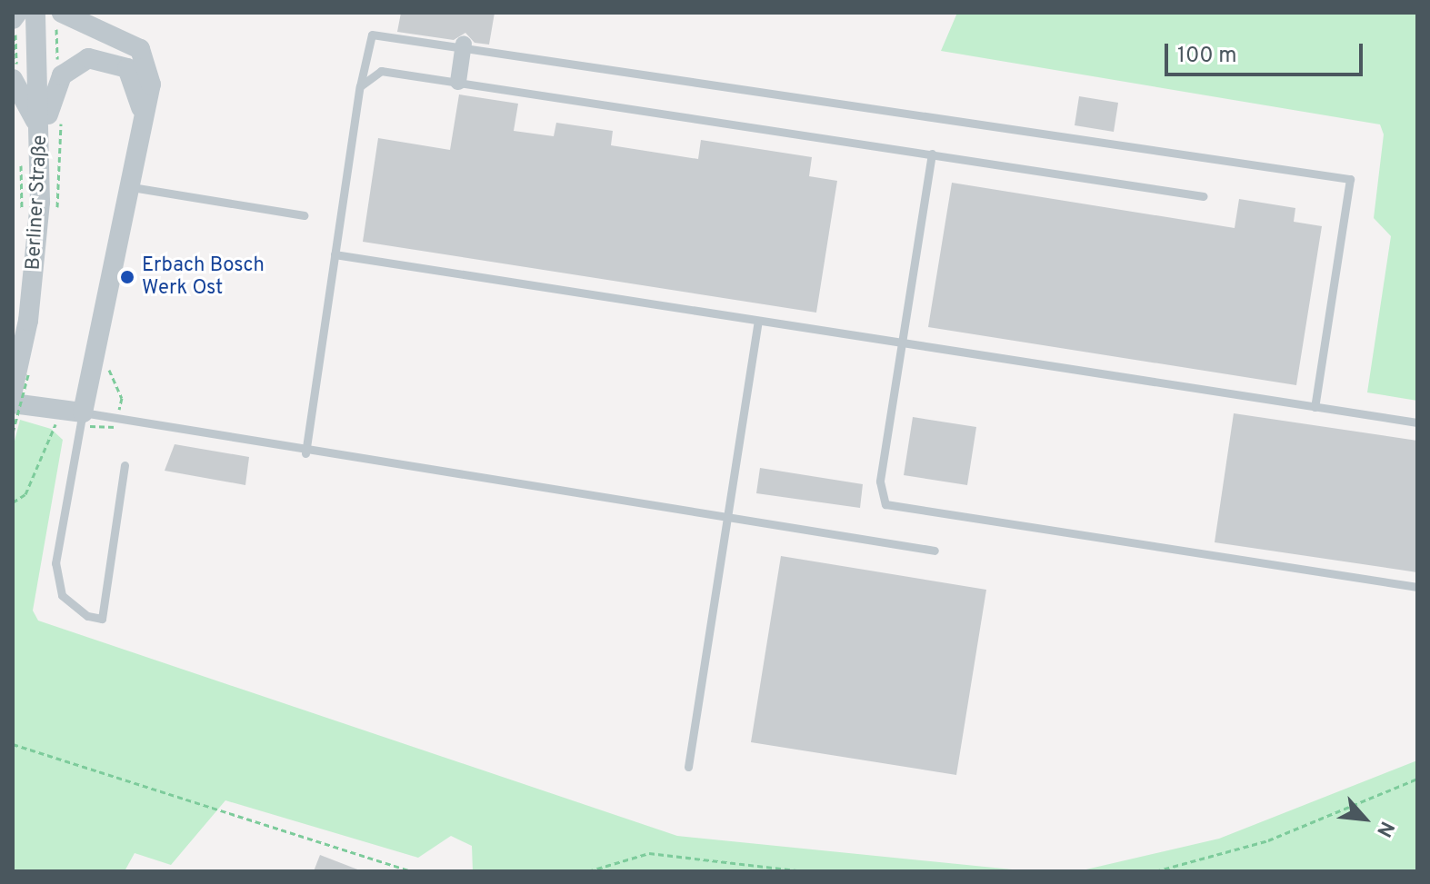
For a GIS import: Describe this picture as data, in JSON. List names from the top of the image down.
{
  "streets": {
    "street": ["Berliner Straße"]
  },
  "places": ["Erbach Bosch Werk Ost"],
  "scale_bar": "100 m",
  "north": "bottom right"
}
